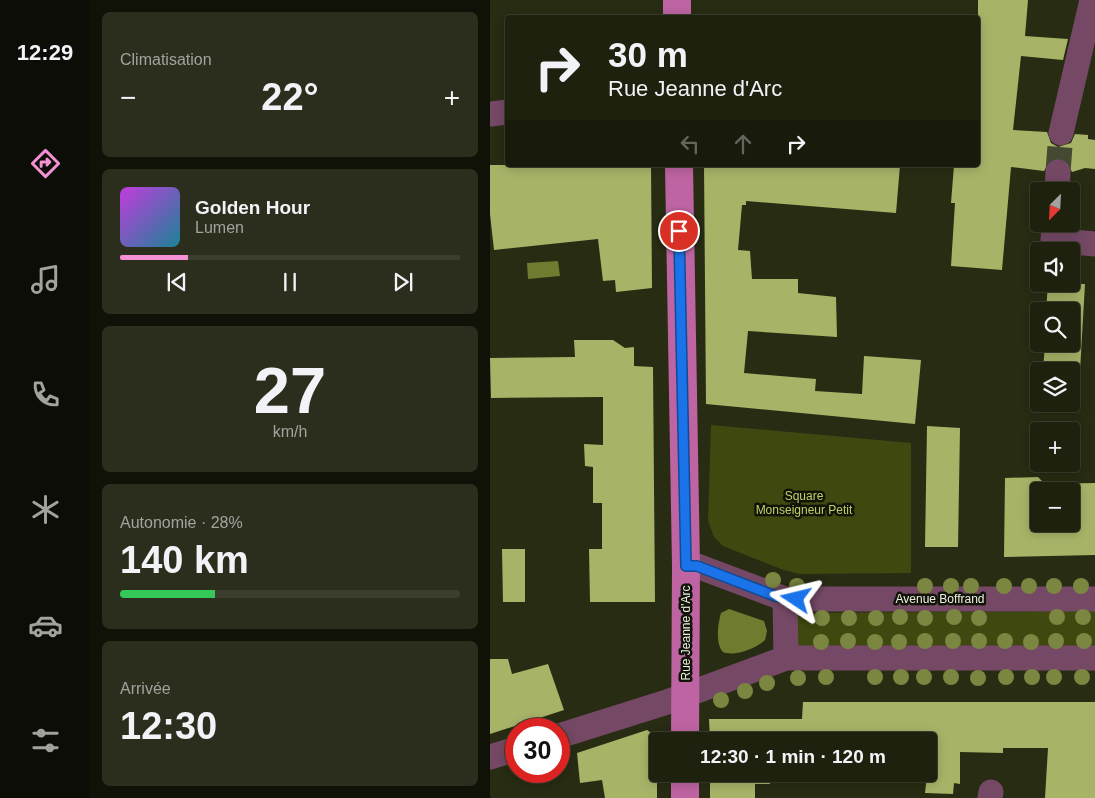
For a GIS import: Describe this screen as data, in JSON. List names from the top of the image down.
{
  "streets": {
    "main road": ["Rue Jeanne d'Arc"],
    "street": ["Avenue Boffrand"]
  },
  "crossings": [
    ["Avenue Boffrand", "Rue Jeanne d'Arc"]
  ],
  "parks": ["Square Monseigneur Petit"],
  "north": "bottom left",
  "page": {
    "tabs": "12:29",
    "tile": [
      "Climatisation",
      ["27", "km/h"],
      ["Autonomie · 28%", "140 km"],
      ["Arrivée", "12:30"]
    ],
    "turn": ["30 m", "Rue Jeanne d'Arc"],
    "heat": ["−", "22°", "+"],
    "map_buttons": ["+", "−"],
    "song": ["Golden Hour", "Lumen"],
    "limit": "30",
    "trip": "12:30 · 1 min · 120 m"
  }
}
